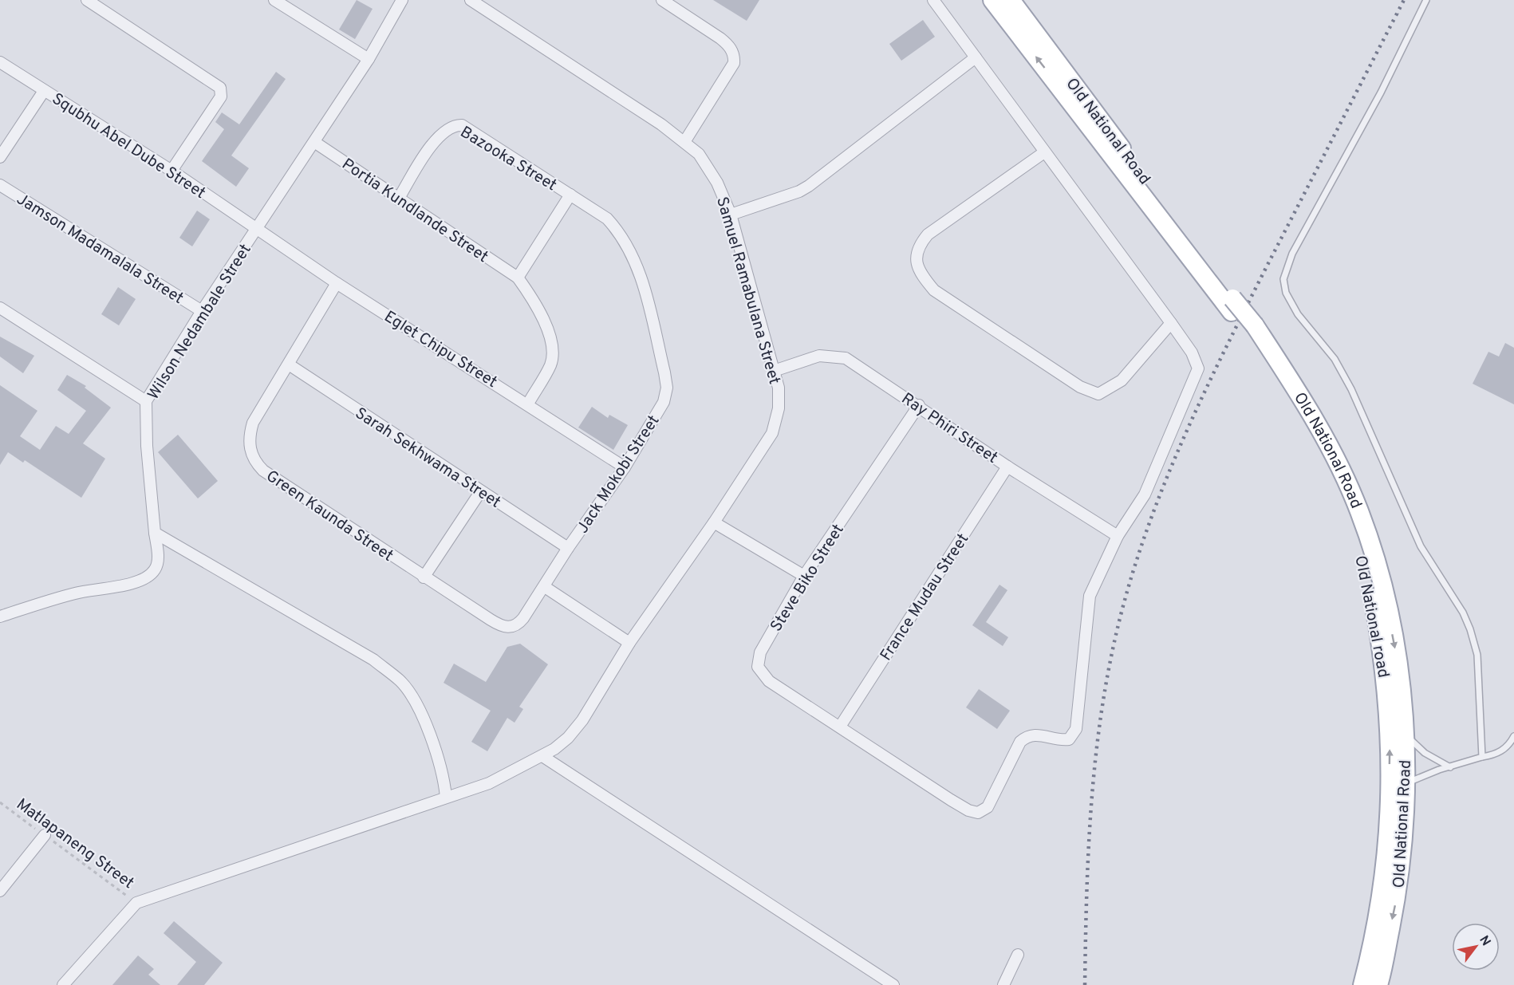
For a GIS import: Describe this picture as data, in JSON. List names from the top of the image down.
{
  "streets": {
    "main road": ["Old National Road", "Old National road"],
    "street": [
      "Squbhu Abel Dube Street",
      "Bazooka Street",
      "Portia Kundlande Street",
      "Jamson Madamalala Street",
      "Samuel Ramabulana Street",
      "Wilson Nedambale Street",
      "Eglet Chipu Street",
      "Ray Phiri Street",
      "Sarah Sekhwama Street",
      "Jack Mokobi Street",
      "Green Kaunda Street",
      "Steve Biko Street",
      "France Mudau Street"
    ],
    "path": ["Matlapaneng Street"]
  },
  "crossings": [
    ["Old National Road", "Old National road"],
    ["Squbhu Abel Dube Street", "Wilson Nedambale Street"],
    ["Squbhu Abel Dube Street", "Eglet Chipu Street"],
    ["Bazooka Street", "Portia Kundlande Street"],
    ["Bazooka Street", "Jack Mokobi Street"],
    ["Portia Kundlande Street", "Wilson Nedambale Street"],
    ["Jamson Madamalala Street", "Wilson Nedambale Street"],
    ["Samuel Ramabulana Street", "Ray Phiri Street"],
    ["Samuel Ramabulana Street", "Matlapaneng Street"],
    ["Wilson Nedambale Street", "Eglet Chipu Street"],
    ["Eglet Chipu Street", "Jack Mokobi Street"],
    ["Eglet Chipu Street", "Green Kaunda Street"],
    ["Ray Phiri Street", "Steve Biko Street"],
    ["Ray Phiri Street", "France Mudau Street"],
    ["Sarah Sekhwama Street", "Jack Mokobi Street"],
    ["Sarah Sekhwama Street", "Green Kaunda Street"],
    ["Jack Mokobi Street", "Green Kaunda Street"],
    ["Steve Biko Street", "France Mudau Street"]
  ],
  "one_way": ["Old National road"],
  "north": "top right"
}
